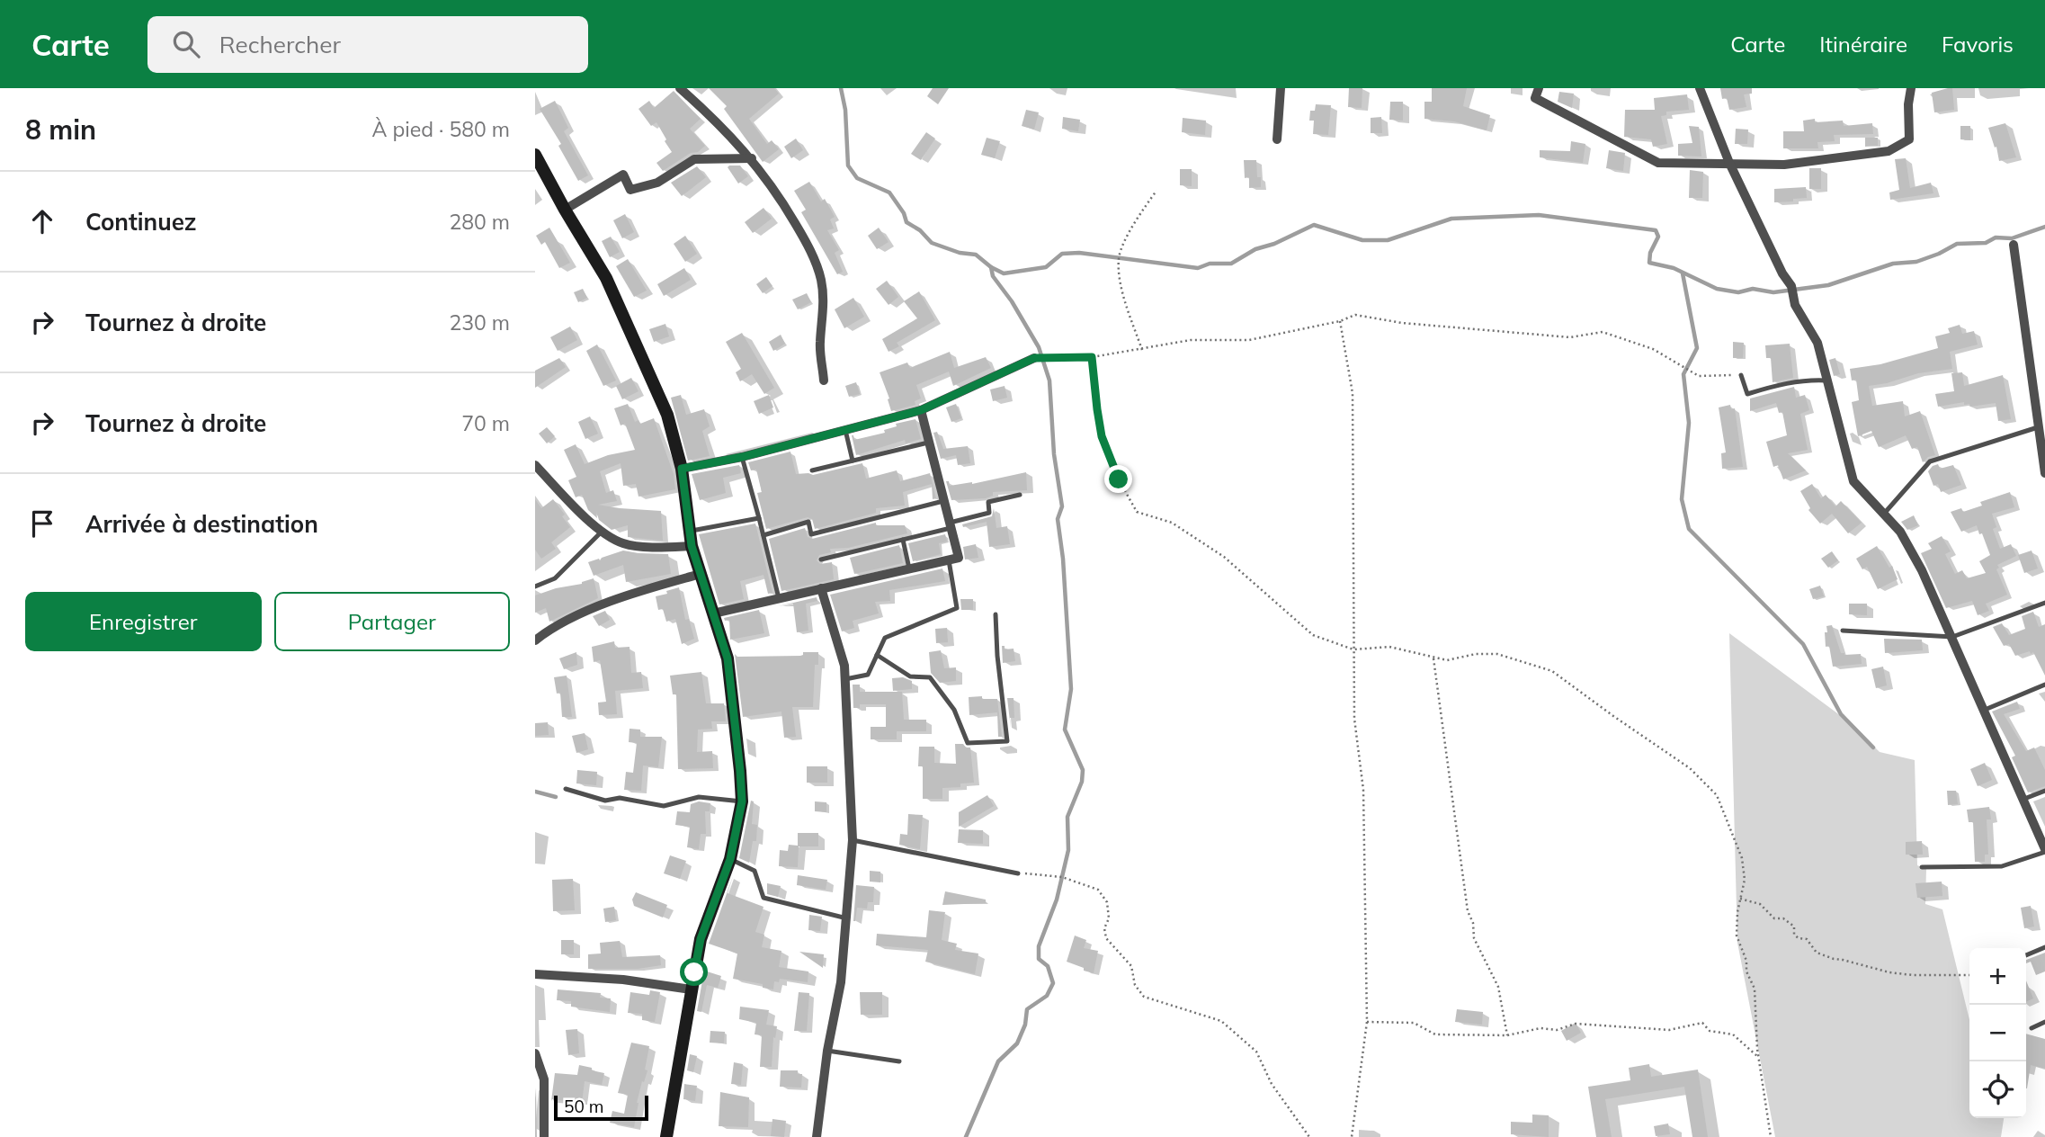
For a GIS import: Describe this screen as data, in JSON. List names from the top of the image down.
{
  "scale_bar": "50 m",
  "page": {
    "header": "Carte",
    "search": "Rechercher",
    "nav": ["Carte", "Itinéraire", "Favoris"],
    "heading": ["8 min", "À pied · 580 m"],
    "list": [
      ["Continuez", "280 m"],
      ["Tournez à droite", "230 m"],
      ["Tournez à droite", "70 m"],
      "Arrivée à destination"
    ],
    "buttons": ["Enregistrer", "Partager"],
    "map_buttons": ["+", "−"],
    "scale": "50 m"
  }
}
